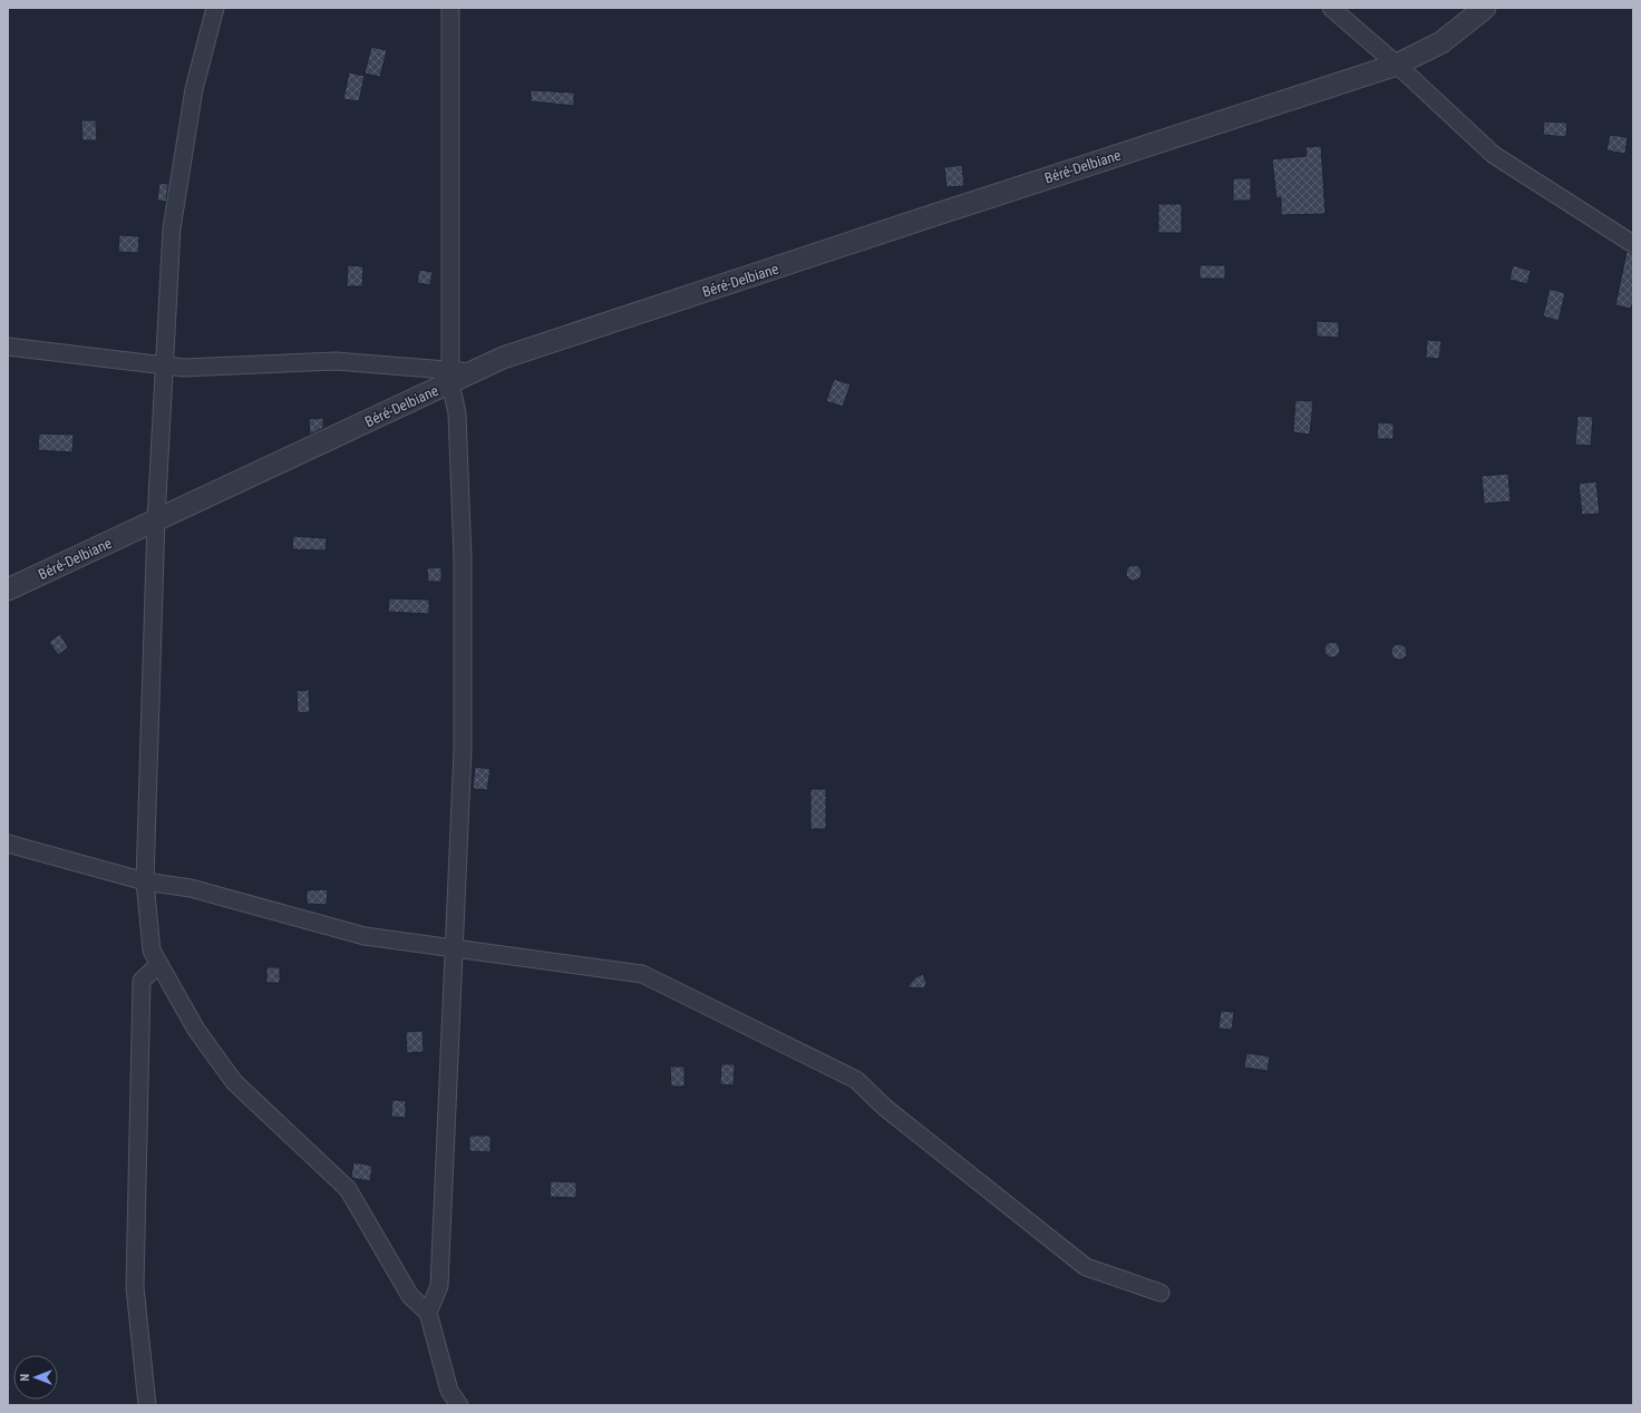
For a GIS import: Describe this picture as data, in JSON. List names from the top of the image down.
{
  "streets": {
    "street": ["Béré-Delbiane"]
  },
  "north": "left"
}
